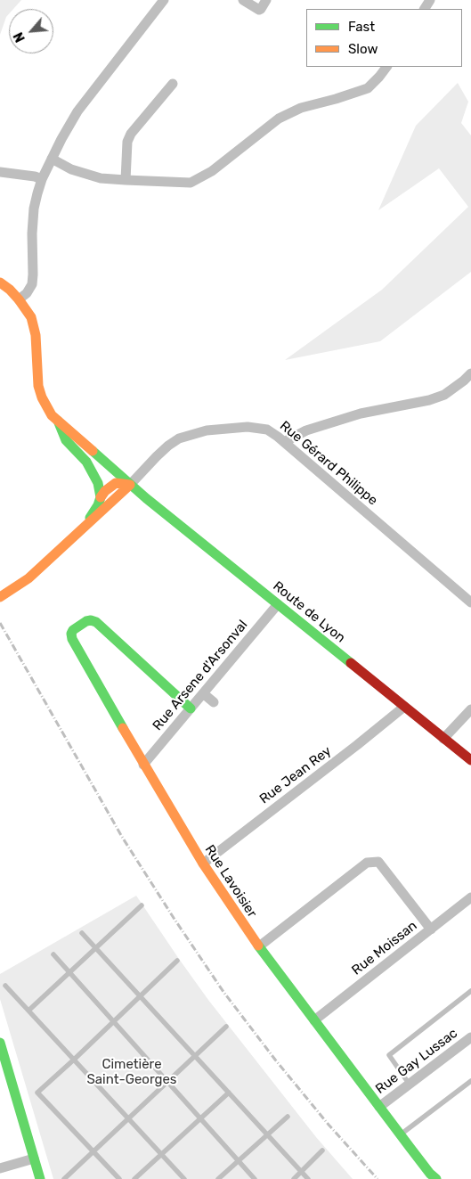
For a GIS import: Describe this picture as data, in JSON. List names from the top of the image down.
{
  "streets": {
    "main road": ["Route de Lyon", "Rue Lavoisier"],
    "street": [
      "Rue Gérard Philippe",
      "Rue Arsene d'Arsonval",
      "Rue Jean Rey",
      "Rue Moissan",
      "Rue Gay Lussac"
    ]
  },
  "crossings": [
    ["Rue Gérard Philippe", "Route de Lyon"],
    ["Route de Lyon", "Rue Arsene d'Arsonval"],
    ["Route de Lyon", "Rue Jean Rey"],
    ["Rue Arsene d'Arsonval", "Rue Lavoisier"],
    ["Rue Jean Rey", "Rue Lavoisier"],
    ["Rue Lavoisier", "Rue Moissan"],
    ["Rue Lavoisier", "Rue Gay Lussac"]
  ],
  "parks": ["Cimetière Saint-Georges"],
  "legend": ["Fast", "Slow"],
  "north": "bottom left"
}
